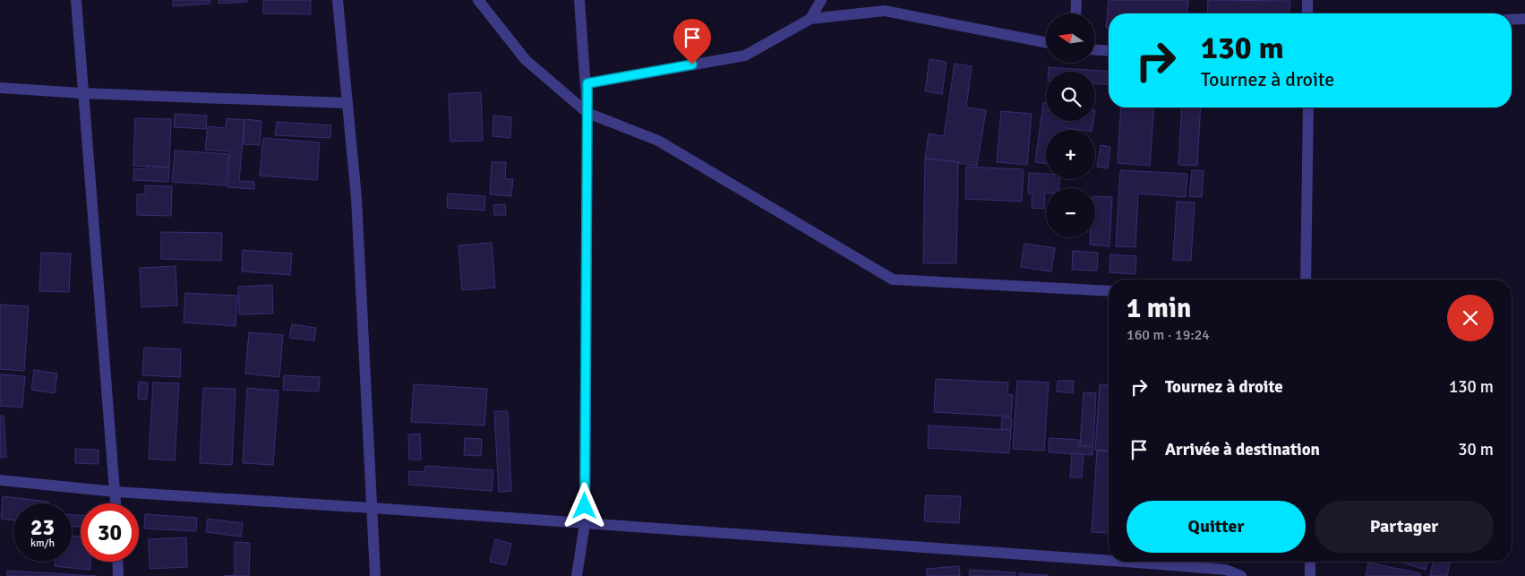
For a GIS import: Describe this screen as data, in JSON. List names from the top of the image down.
{
  "north": "left",
  "page": {
    "map_buttons": ["+", "−"],
    "turn": ["130 m", "Tournez à droite"],
    "heading": ["1 min", "160 m · 19:24"],
    "list": [
      {
        "name": "Tournez à droite",
        "value": "130 m"
      },
      {
        "name": "Arrivée à destination",
        "value": "30 m"
      }
    ],
    "buttons": ["Quitter", "Partager"],
    "speed": "23 km/h",
    "limit": "30"
  }
}
